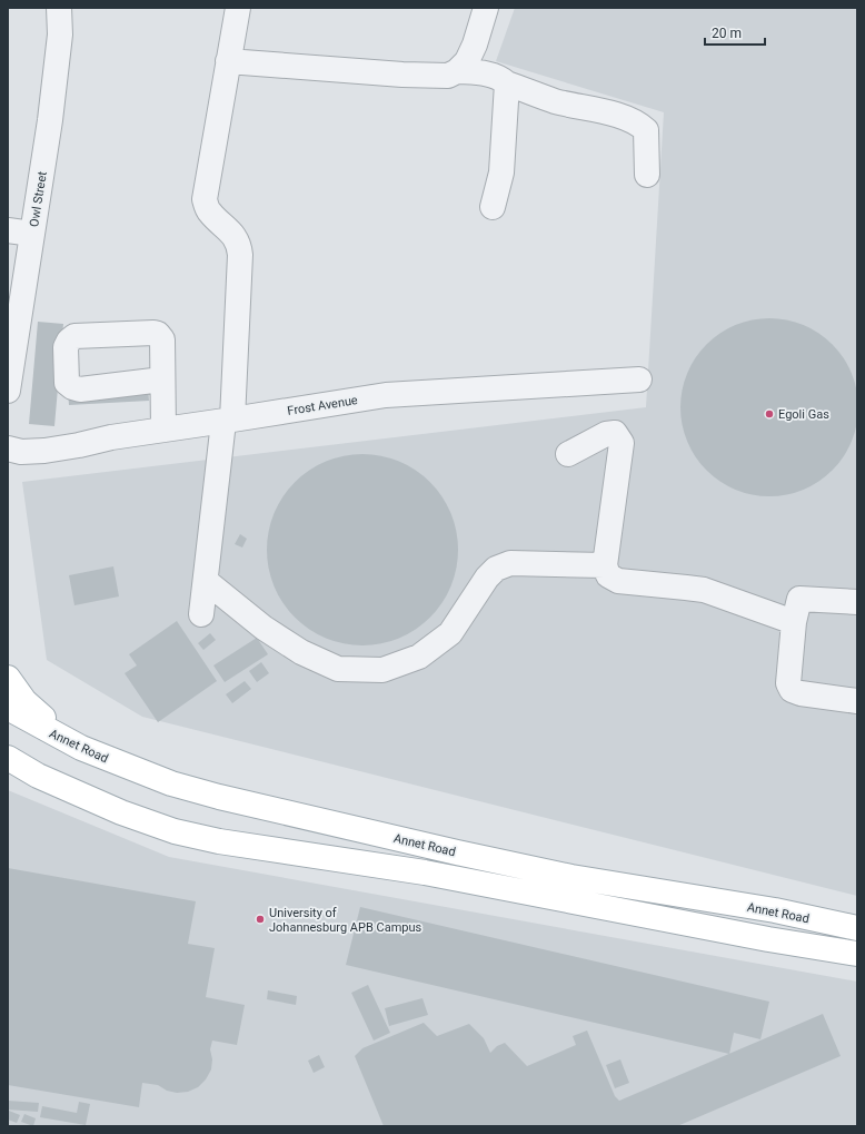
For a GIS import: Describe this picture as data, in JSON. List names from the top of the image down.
{
  "streets": {
    "main road": ["Annet Road"],
    "street": ["Owl Street", "Frost Avenue"]
  },
  "places": ["Egoli Gas", "University of Johannesburg APB Campus"],
  "scale_bar": "20 m"
}
